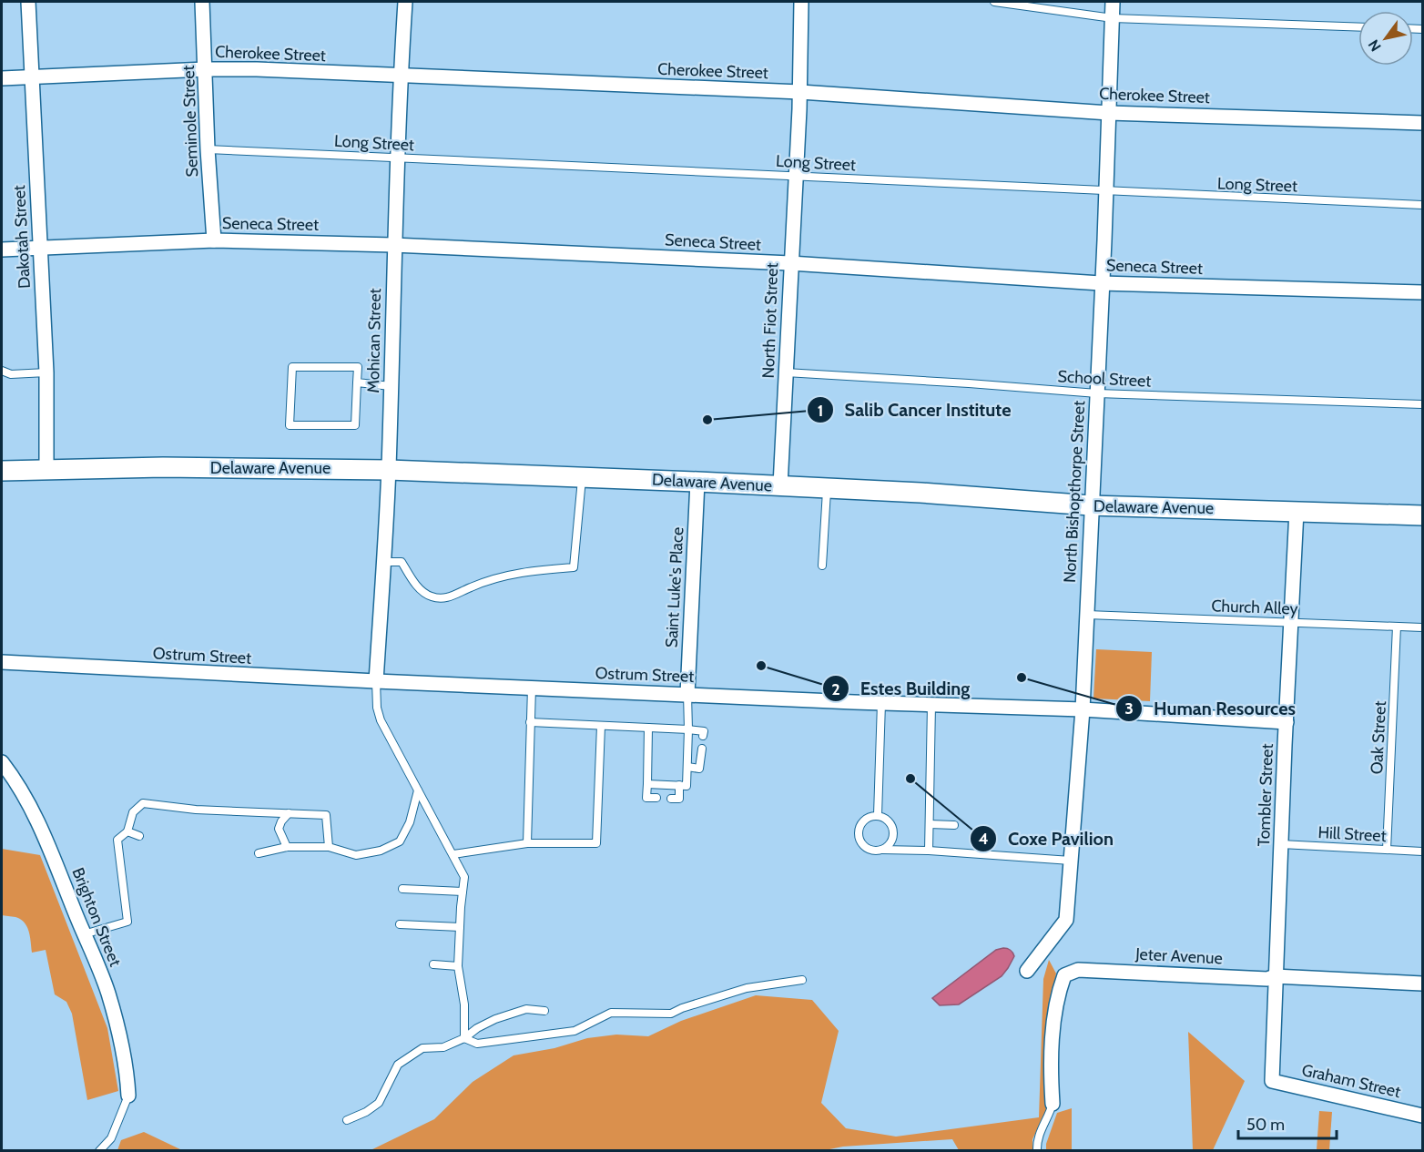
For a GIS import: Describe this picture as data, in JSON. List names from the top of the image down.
{
  "streets": {
    "main road": ["Delaware Avenue"],
    "street": [
      "Cherokee Street",
      "Seminole Street",
      "Seneca Street",
      "Dakotah Street",
      "North Fiot Street",
      "Mohican Street",
      "North Bishopthorpe Street",
      "Saint Luke's Place",
      "Ostrum Street",
      "Tombler Street",
      "Brighton Street",
      "Jeter Avenue",
      "Graham Street"
    ],
    "lane": [
      "Long Street",
      "School Street",
      "Church Alley",
      "Oak Street",
      "Hill Street"
    ]
  },
  "crossings": [
    ["Cherokee Street", "Seminole Street"],
    ["Cherokee Street", "Dakotah Street"],
    ["Cherokee Street", "North Fiot Street"],
    ["Cherokee Street", "Mohican Street"],
    ["Cherokee Street", "North Bishopthorpe Street"],
    ["Seminole Street", "Long Street"],
    ["Seminole Street", "Seneca Street"],
    ["Long Street", "North Fiot Street"],
    ["Long Street", "Mohican Street"],
    ["Long Street", "North Bishopthorpe Street"],
    ["Seneca Street", "Dakotah Street"],
    ["Seneca Street", "North Fiot Street"],
    ["Seneca Street", "Mohican Street"],
    ["Seneca Street", "North Bishopthorpe Street"],
    ["Dakotah Street", "Delaware Avenue"],
    ["North Fiot Street", "School Street"],
    ["North Fiot Street", "Delaware Avenue"],
    ["Mohican Street", "Delaware Avenue"],
    ["Mohican Street", "Ostrum Street"],
    ["School Street", "North Bishopthorpe Street"],
    ["Delaware Avenue", "North Bishopthorpe Street"],
    ["Delaware Avenue", "Saint Luke's Place"],
    ["Delaware Avenue", "Tombler Street"],
    ["North Bishopthorpe Street", "Church Alley"],
    ["North Bishopthorpe Street", "Ostrum Street"],
    ["Saint Luke's Place", "Ostrum Street"],
    ["Church Alley", "Oak Street"],
    ["Church Alley", "Tombler Street"],
    ["Ostrum Street", "Tombler Street"],
    ["Oak Street", "Hill Street"],
    ["Tombler Street", "Hill Street"],
    ["Tombler Street", "Jeter Avenue"],
    ["Tombler Street", "Graham Street"]
  ],
  "places": [
    "Salib Cancer Institute",
    "Estes Building",
    "Human Resources",
    "Coxe Pavilion"
  ],
  "scale_bar": "50 m",
  "north": "bottom left"
}
